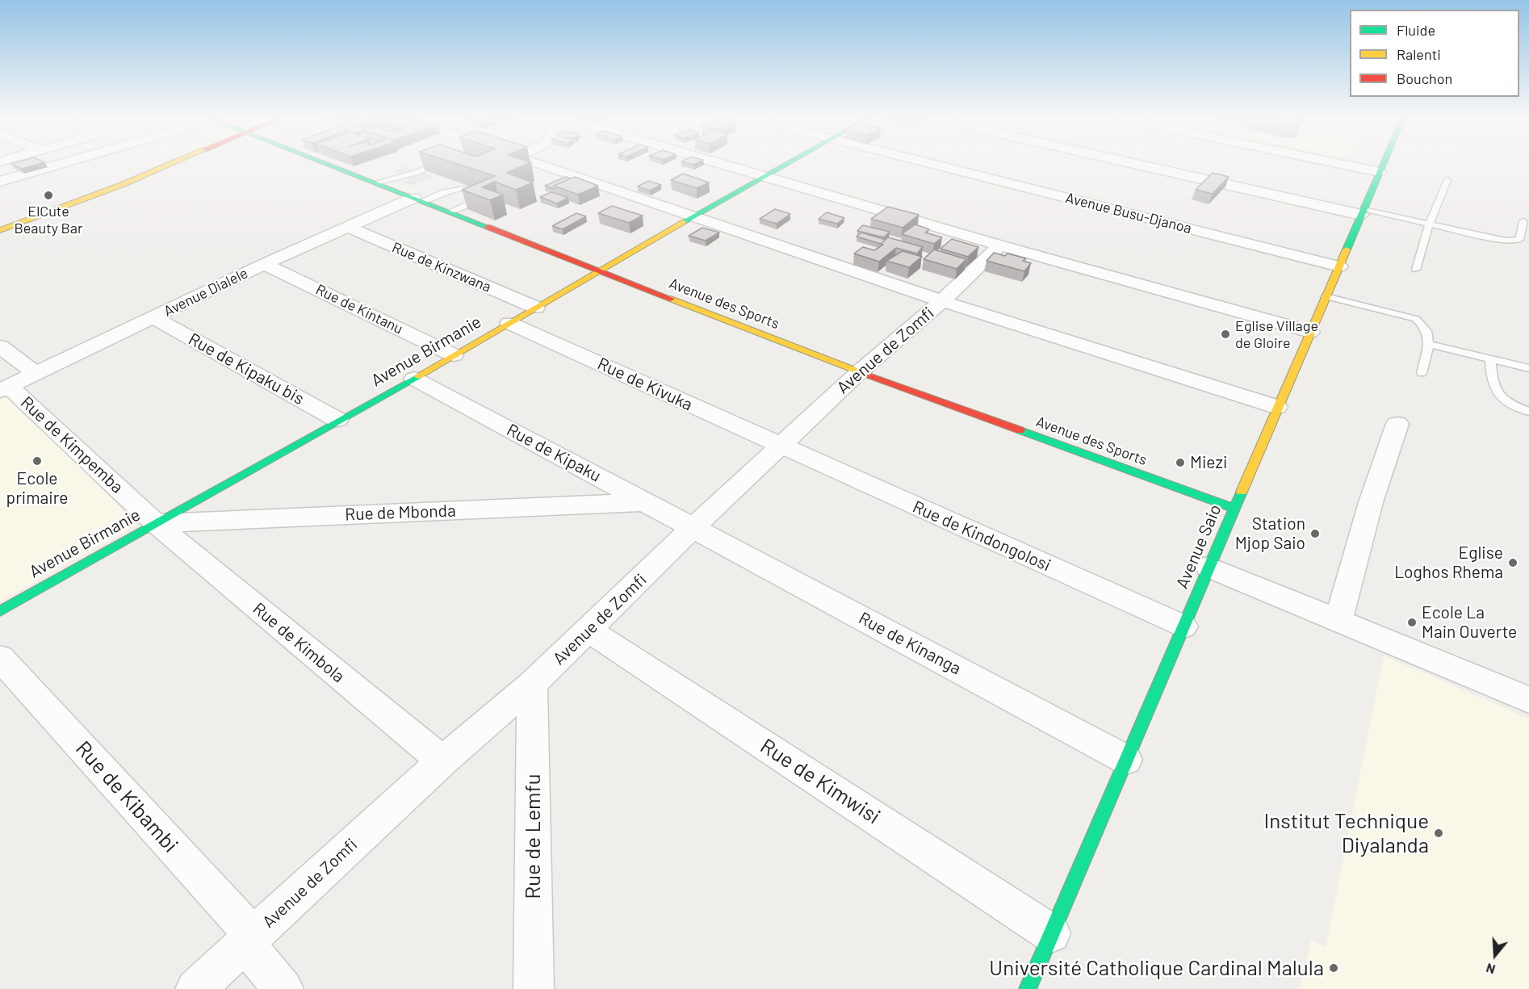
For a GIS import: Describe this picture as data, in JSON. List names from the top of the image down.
{
  "streets": {
    "street": [
      "Avenue Busu-Djanoa",
      "Rue de Kinzwana",
      "Avenue Dialele",
      "Avenue des Sports",
      "Rue de Kintanu",
      "Avenue de Zomfi",
      "Avenue Birmanie",
      "Rue de Kipaku bis",
      "Rue de Kivuka",
      "Rue de Kimpemba",
      "Rue de Kipaku",
      "Rue de Mbonda",
      "Rue de Kindongolosi",
      "Avenue Saio",
      "Rue de Kimbola",
      "Rue de Kinanga",
      "Rue de Kimwisi",
      "Rue de Kibambi",
      "Rue de Lemfu"
    ]
  },
  "crossings": [
    ["Avenue Busu-Djanoa", "Avenue Saio"],
    ["Rue de Kinzwana", "Avenue Dialele"],
    ["Rue de Kinzwana", "Avenue Birmanie"],
    ["Avenue Dialele", "Avenue des Sports"],
    ["Avenue Dialele", "Rue de Kintanu"],
    ["Avenue Dialele", "Rue de Kipaku bis"],
    ["Avenue Dialele", "Rue de Kimpemba"],
    ["Avenue des Sports", "Avenue de Zomfi"],
    ["Avenue des Sports", "Avenue Birmanie"],
    ["Avenue des Sports", "Avenue Saio"],
    ["Rue de Kintanu", "Avenue Birmanie"],
    ["Avenue de Zomfi", "Rue de Kivuka"],
    ["Avenue de Zomfi", "Rue de Kipaku"],
    ["Avenue de Zomfi", "Rue de Kindongolosi"],
    ["Avenue de Zomfi", "Rue de Kimbola"],
    ["Avenue de Zomfi", "Rue de Kinanga"],
    ["Avenue de Zomfi", "Rue de Kimwisi"],
    ["Avenue de Zomfi", "Rue de Kibambi"],
    ["Avenue de Zomfi", "Rue de Lemfu"],
    ["Avenue Birmanie", "Rue de Kipaku bis"],
    ["Avenue Birmanie", "Rue de Kivuka"],
    ["Avenue Birmanie", "Rue de Kimpemba"],
    ["Avenue Birmanie", "Rue de Kipaku"],
    ["Avenue Birmanie", "Rue de Mbonda"],
    ["Avenue Birmanie", "Rue de Kimbola"],
    ["Rue de Kivuka", "Rue de Kindongolosi"],
    ["Rue de Kimpemba", "Rue de Mbonda"],
    ["Rue de Kimpemba", "Rue de Kimbola"],
    ["Rue de Kipaku", "Rue de Mbonda"],
    ["Rue de Kipaku", "Rue de Kinanga"],
    ["Rue de Mbonda", "Rue de Kimbola"],
    ["Rue de Kindongolosi", "Avenue Saio"],
    ["Avenue Saio", "Rue de Kinanga"],
    ["Avenue Saio", "Rue de Kimwisi"]
  ],
  "places": [
    "ElCute Beauty Bar",
    "Eglise Village de Gloire",
    "Ecole primaire",
    "Miezi",
    "Station Mjop Saio",
    "Eglise Loghos Rhema",
    "Ecole La Main Ouverte",
    "Institut Technique Diyalanda",
    "Université Catholique Cardinal Malula"
  ],
  "legend": ["Fluide", "Ralenti", "Bouchon"],
  "north": "bottom"
}
